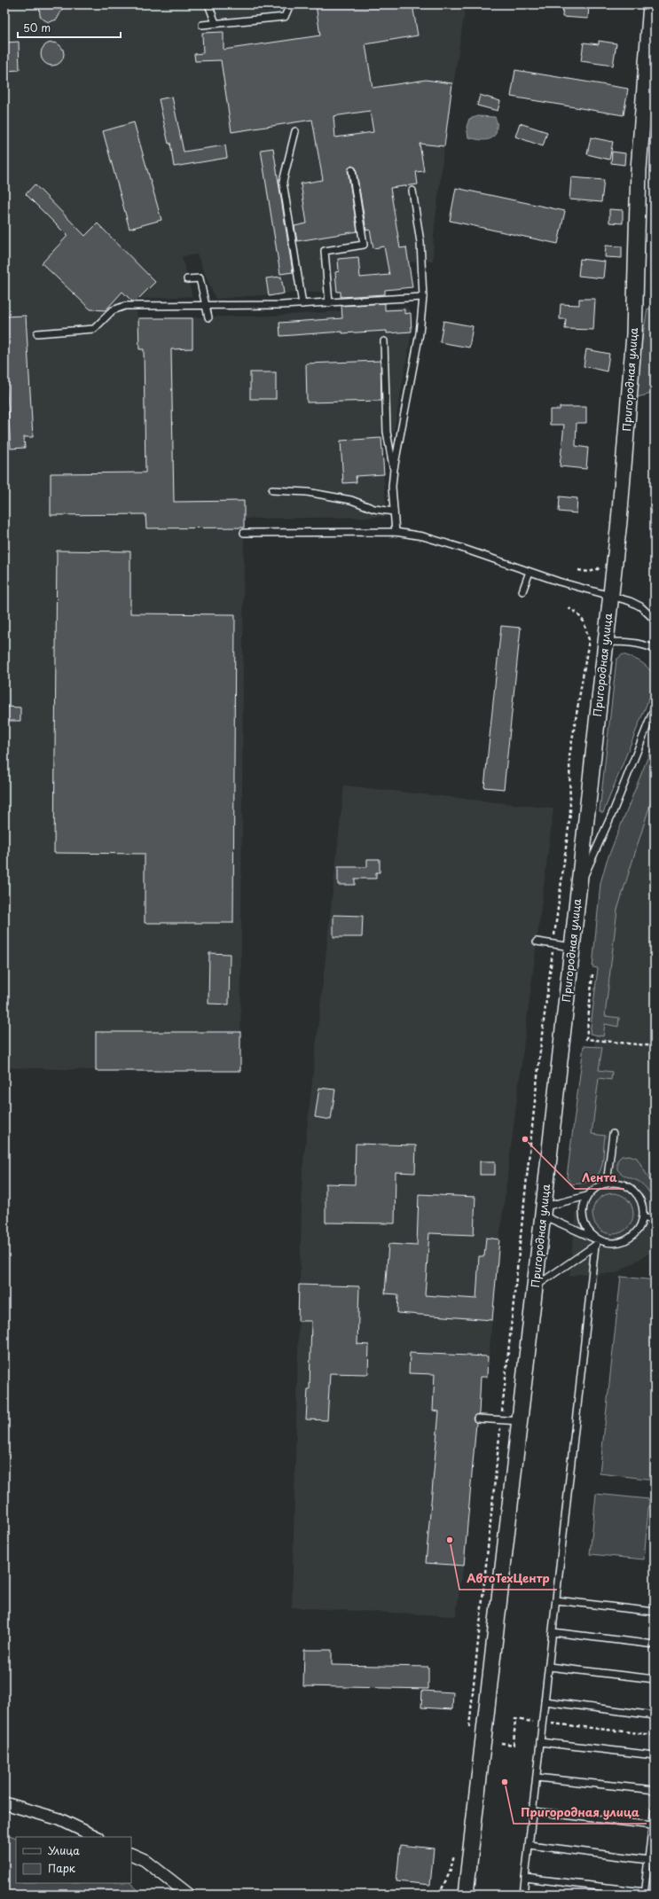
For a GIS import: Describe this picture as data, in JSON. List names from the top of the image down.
{
  "streets": {
    "street": ["Пригородная улица"]
  },
  "places": ["Лента", "АвтоТехЦентр", "Пригородная улица"],
  "legend": ["Улица", "Парк"],
  "scale_bar": "50 m"
}
